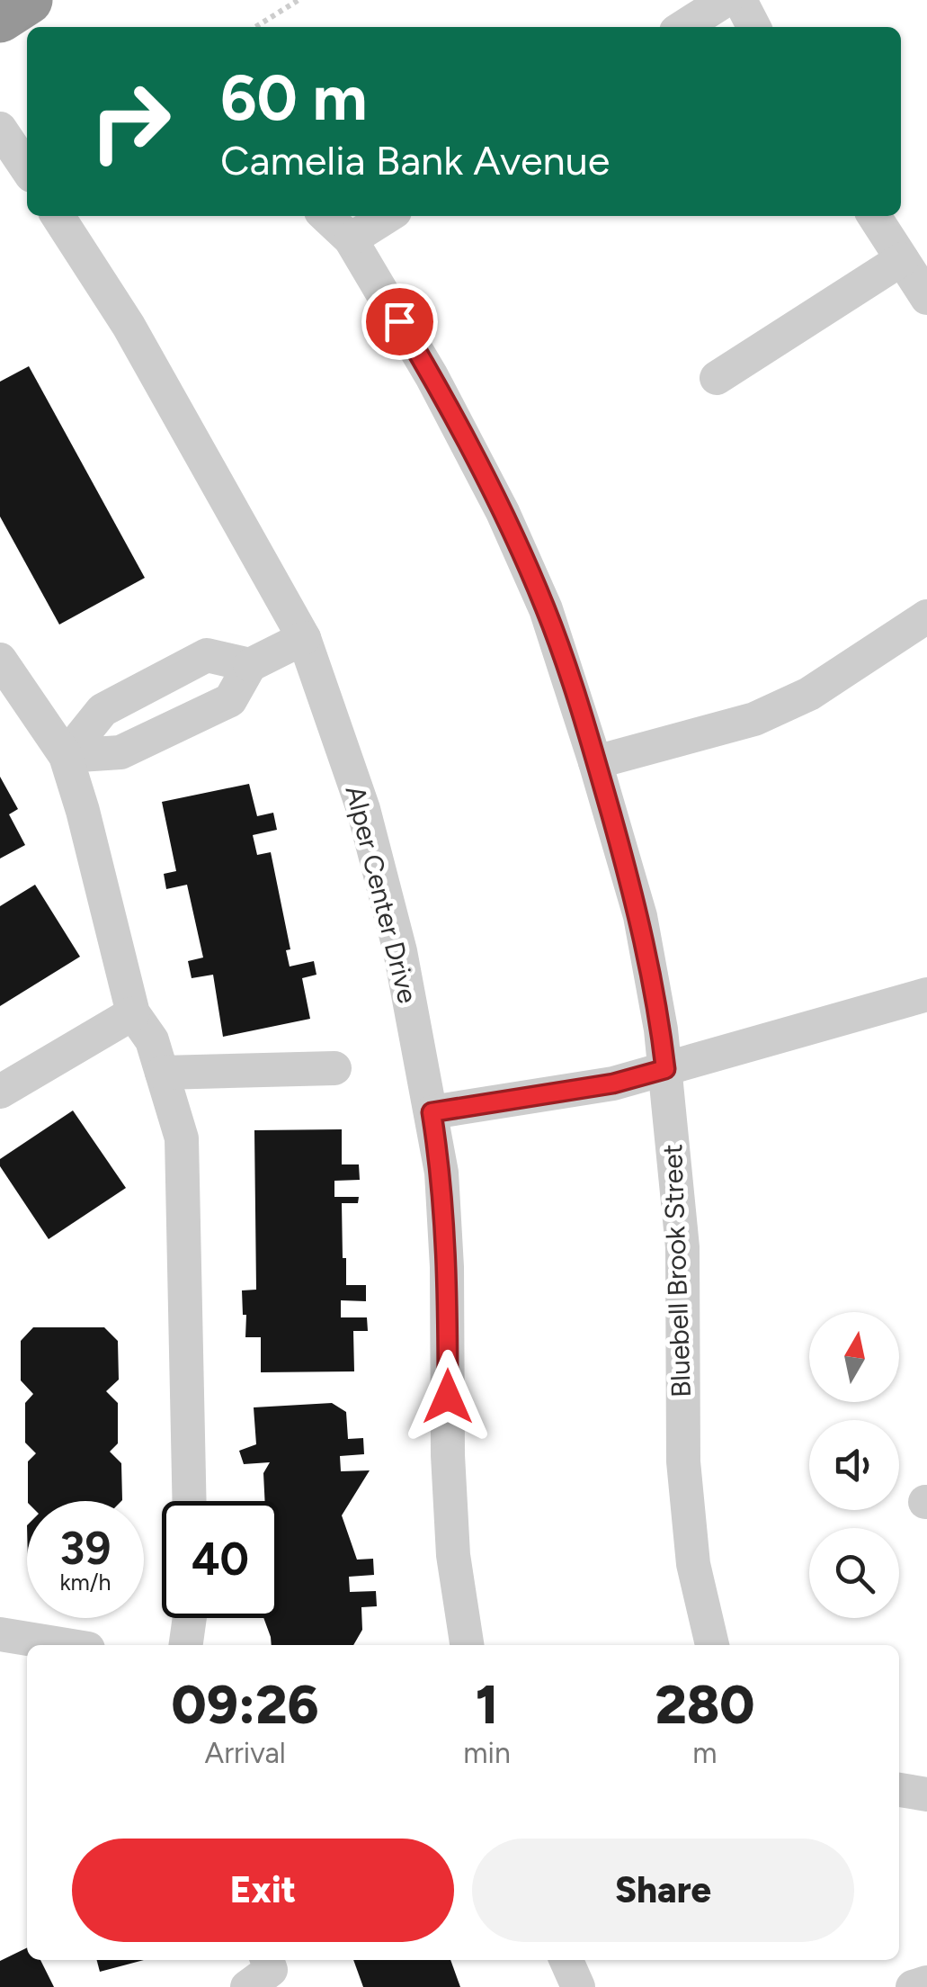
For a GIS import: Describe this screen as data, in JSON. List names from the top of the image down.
{
  "streets": {
    "street": ["Alper Center Drive", "Bluebell Brook Street"]
  },
  "north": "top",
  "page": {
    "turn": ["60 m", "Camelia Bank Avenue"],
    "speed": "39 km/h",
    "limit": "40",
    "eta": [
      "09:26",
      "Arrival",
      "1",
      "min",
      "280",
      "m"
    ],
    "buttons": ["Exit", "Share"]
  }
}
